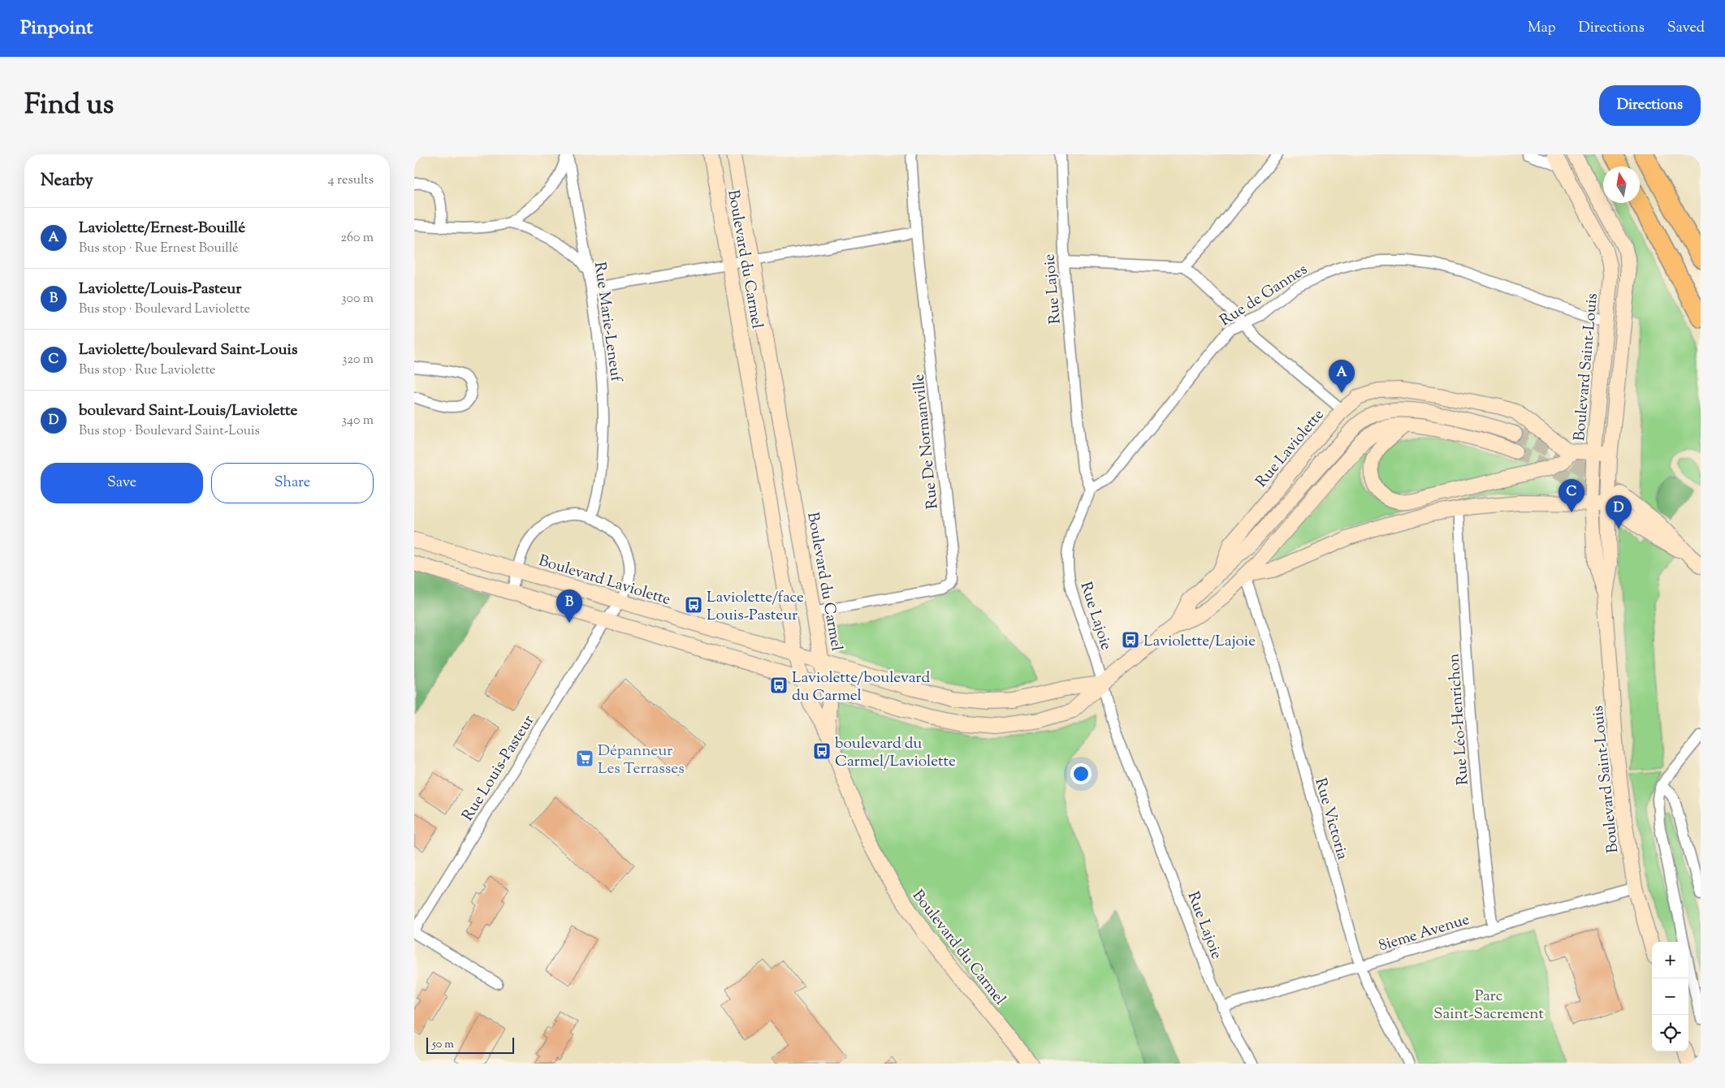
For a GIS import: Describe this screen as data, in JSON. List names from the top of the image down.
{
  "streets": {
    "street": [
      "Boulevard du Carmel",
      "Rue Lajoie",
      "Rue de Gannes",
      "Rue Marie-Leneuf",
      "Boulevard Saint-Louis",
      "Rue De Normanville",
      "Rue Laviolette",
      "Boulevard Laviolette",
      "Rue Léo-Henrichon",
      "Rue Louis-Pasteur",
      "Rue Victoria",
      "8ieme Avenue"
    ]
  },
  "crossings": [
    ["Boulevard du Carmel", "Rue De Normanville"],
    ["Boulevard du Carmel", "Boulevard Laviolette"],
    ["Rue Lajoie", "Rue de Gannes"],
    ["Rue Lajoie", "Rue Laviolette"],
    ["Rue Lajoie", "Boulevard Laviolette"],
    ["Rue Lajoie", "8ieme Avenue"],
    ["Rue de Gannes", "Boulevard Saint-Louis"],
    ["Boulevard Saint-Louis", "8ieme Avenue"],
    ["Rue Laviolette", "Boulevard Laviolette"],
    ["Rue Laviolette", "Rue Victoria"],
    ["Boulevard Laviolette", "Rue Louis-Pasteur"],
    ["Rue Léo-Henrichon", "8ieme Avenue"],
    ["Rue Victoria", "8ieme Avenue"]
  ],
  "parks": ["Parc Saint-Sacrement"],
  "places": {
    "bus stop": [
      "Laviolette/face Louis-Pasteur",
      "Laviolette/Lajoie",
      "Laviolette/boulevard du Carmel",
      "boulevard du Carmel/Laviolette"
    ],
    "supermarket": ["Dépanneur Les Terrasses"]
  },
  "scale_bar": "50 m",
  "north": "top",
  "page": {
    "header": "Pinpoint",
    "nav": ["Map", "Directions", "Saved"],
    "title": "Find us",
    "buttons": [
      "Directions",
      ["Save", "Share"]
    ],
    "heading": ["Nearby", "4 results"],
    "list": [
      {
        "mark": "A",
        "name": "Laviolette/Ernest-Bouillé",
        "note": "Bus stop · Rue Ernest Bouillé",
        "value": "260 m"
      },
      {
        "mark": "B",
        "name": "Laviolette/Louis-Pasteur",
        "note": "Bus stop · Boulevard Laviolette",
        "value": "300 m"
      },
      {
        "mark": "C",
        "name": "Laviolette/boulevard Saint-Louis",
        "note": "Bus stop · Rue Laviolette",
        "value": "320 m"
      },
      {
        "mark": "D",
        "name": "boulevard Saint-Louis/Laviolette",
        "note": "Bus stop · Boulevard Saint-Louis",
        "value": "340 m"
      }
    ],
    "pins": [
      "A",
      "C",
      "D",
      "B"
    ],
    "map_buttons": ["+", "−"],
    "scale": "50 m"
  }
}
